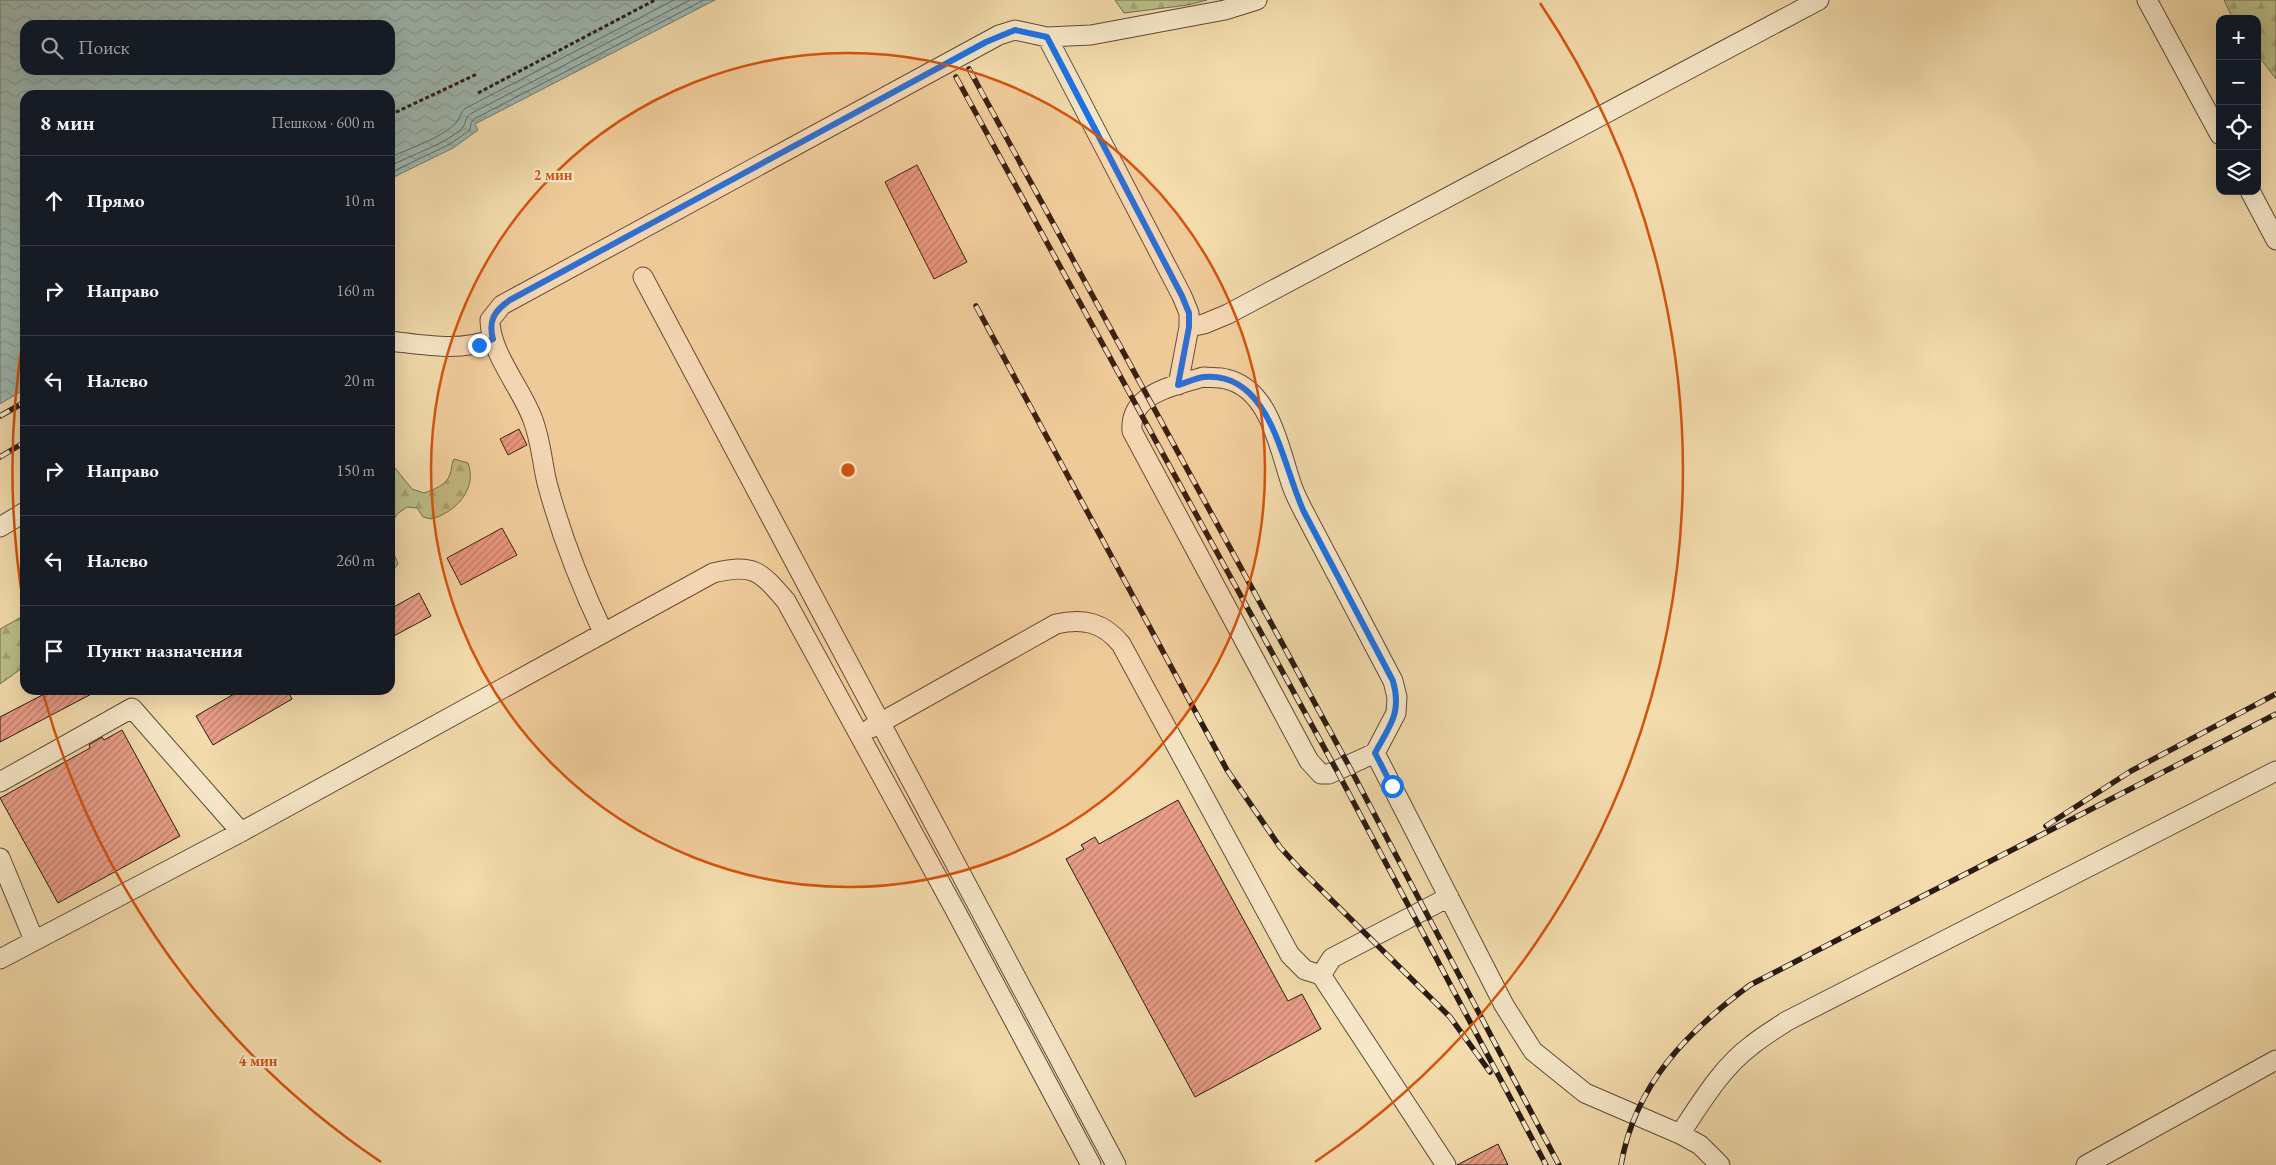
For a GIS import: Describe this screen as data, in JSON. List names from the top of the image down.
{
  "page": {
    "map_buttons": ["+", "−"],
    "search": "Поиск",
    "heading": ["8 мин", "Пешком · 600 m"],
    "list": [
      ["Прямо", "10 m"],
      ["Направо", "160 m"],
      ["Налево", "20 m"],
      ["Направо", "150 m"],
      ["Налево", "260 m"],
      "Пункт назначения"
    ]
  },
  "rings": ["2 мин", "4 мин"]
}
